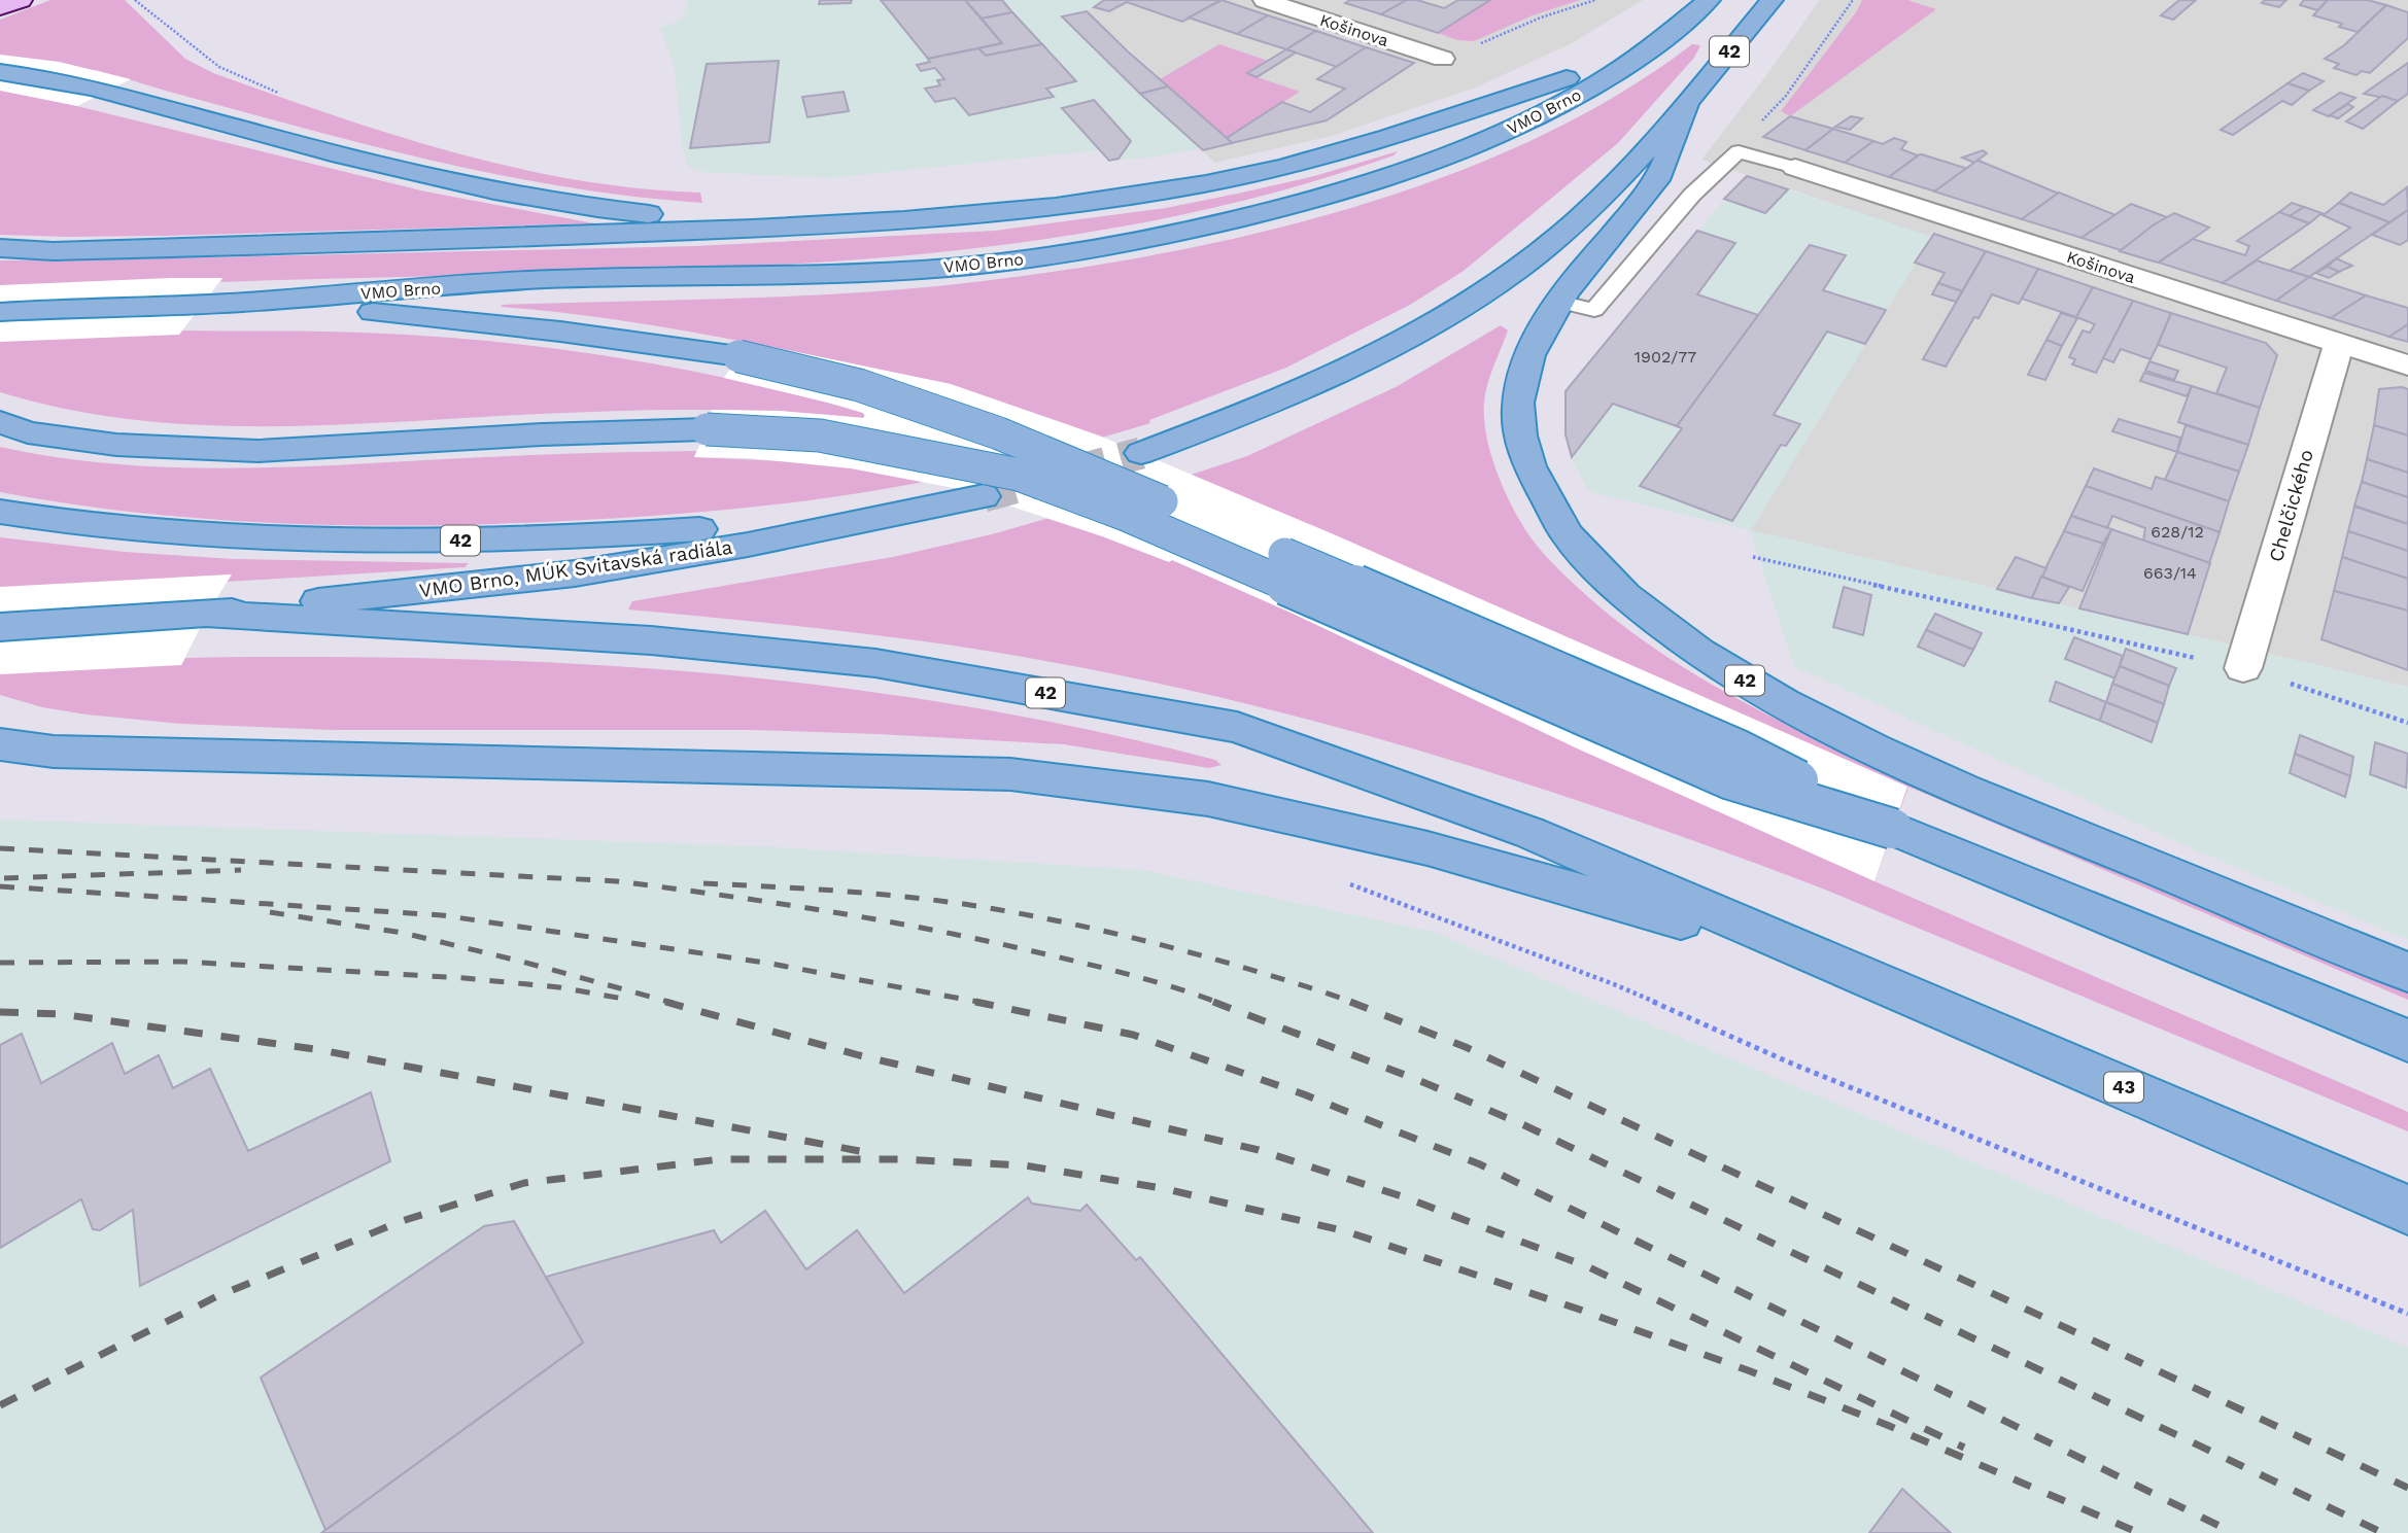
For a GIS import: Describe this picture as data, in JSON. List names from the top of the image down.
{
  "streets": {
    "highway": [
      "42",
      "VMO Brno",
      "VMO Brno, MÚK Svitavská radiála",
      "43"
    ],
    "street": ["Košinova", "Chelčického"]
  },
  "crossings": [
    ["Košinova", "Chelčického"],
    ["42", "VMO Brno"],
    ["42", "VMO Brno, MÚK Svitavská radiála"],
    ["42", "43"]
  ],
  "house_numbers": ["1902/77", "628/12", "663/14"]
}
